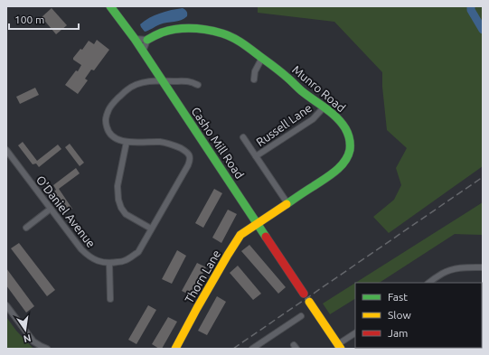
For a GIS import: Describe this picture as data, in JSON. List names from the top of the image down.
{
  "streets": {
    "street": [
      "Munro Road",
      "Russell Lane",
      "Casho Mill Road",
      "O'Daniel Avenue",
      "Thorn Lane"
    ]
  },
  "crossings": [
    ["Munro Road", "Russell Lane"],
    ["Munro Road", "Casho Mill Road"],
    ["Munro Road", "Thorn Lane"],
    ["Casho Mill Road", "Thorn Lane"]
  ],
  "legend": ["Fast", "Slow", "Jam"],
  "scale_bar": "100 m",
  "north": "bottom"
}
